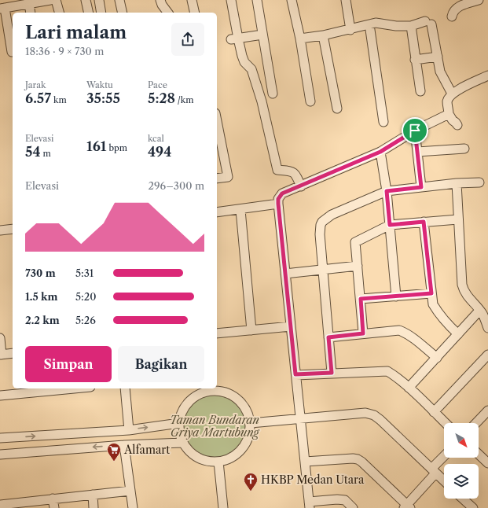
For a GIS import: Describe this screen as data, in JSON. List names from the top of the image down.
{
  "parks": ["Taman Bundaran Griya Martubung"],
  "places": {
    "supermarket": ["Alfamart"],
    "church": ["HKBP Medan Utara"]
  },
  "north": "bottom right",
  "page": {
    "heading": ["Lari malam", "18:36 · 9 × 730 m"],
    "stats": [
      ["Jarak", "6.57 km"],
      ["Waktu", "35:55"],
      ["Pace", "5:28 /km"],
      ["Elevasi", "54 m"],
      ["161 bpm"],
      ["kcal", "494"]
    ],
    "chart": ["Elevasi", "296–300 m"],
    "list": [
      {
        "name": "730 m",
        "note": "5:31"
      },
      {
        "name": "1.5 km",
        "note": "5:20"
      },
      {
        "name": "2.2 km",
        "note": "5:26"
      }
    ],
    "buttons": ["Simpan", "Bagikan"]
  }
}
